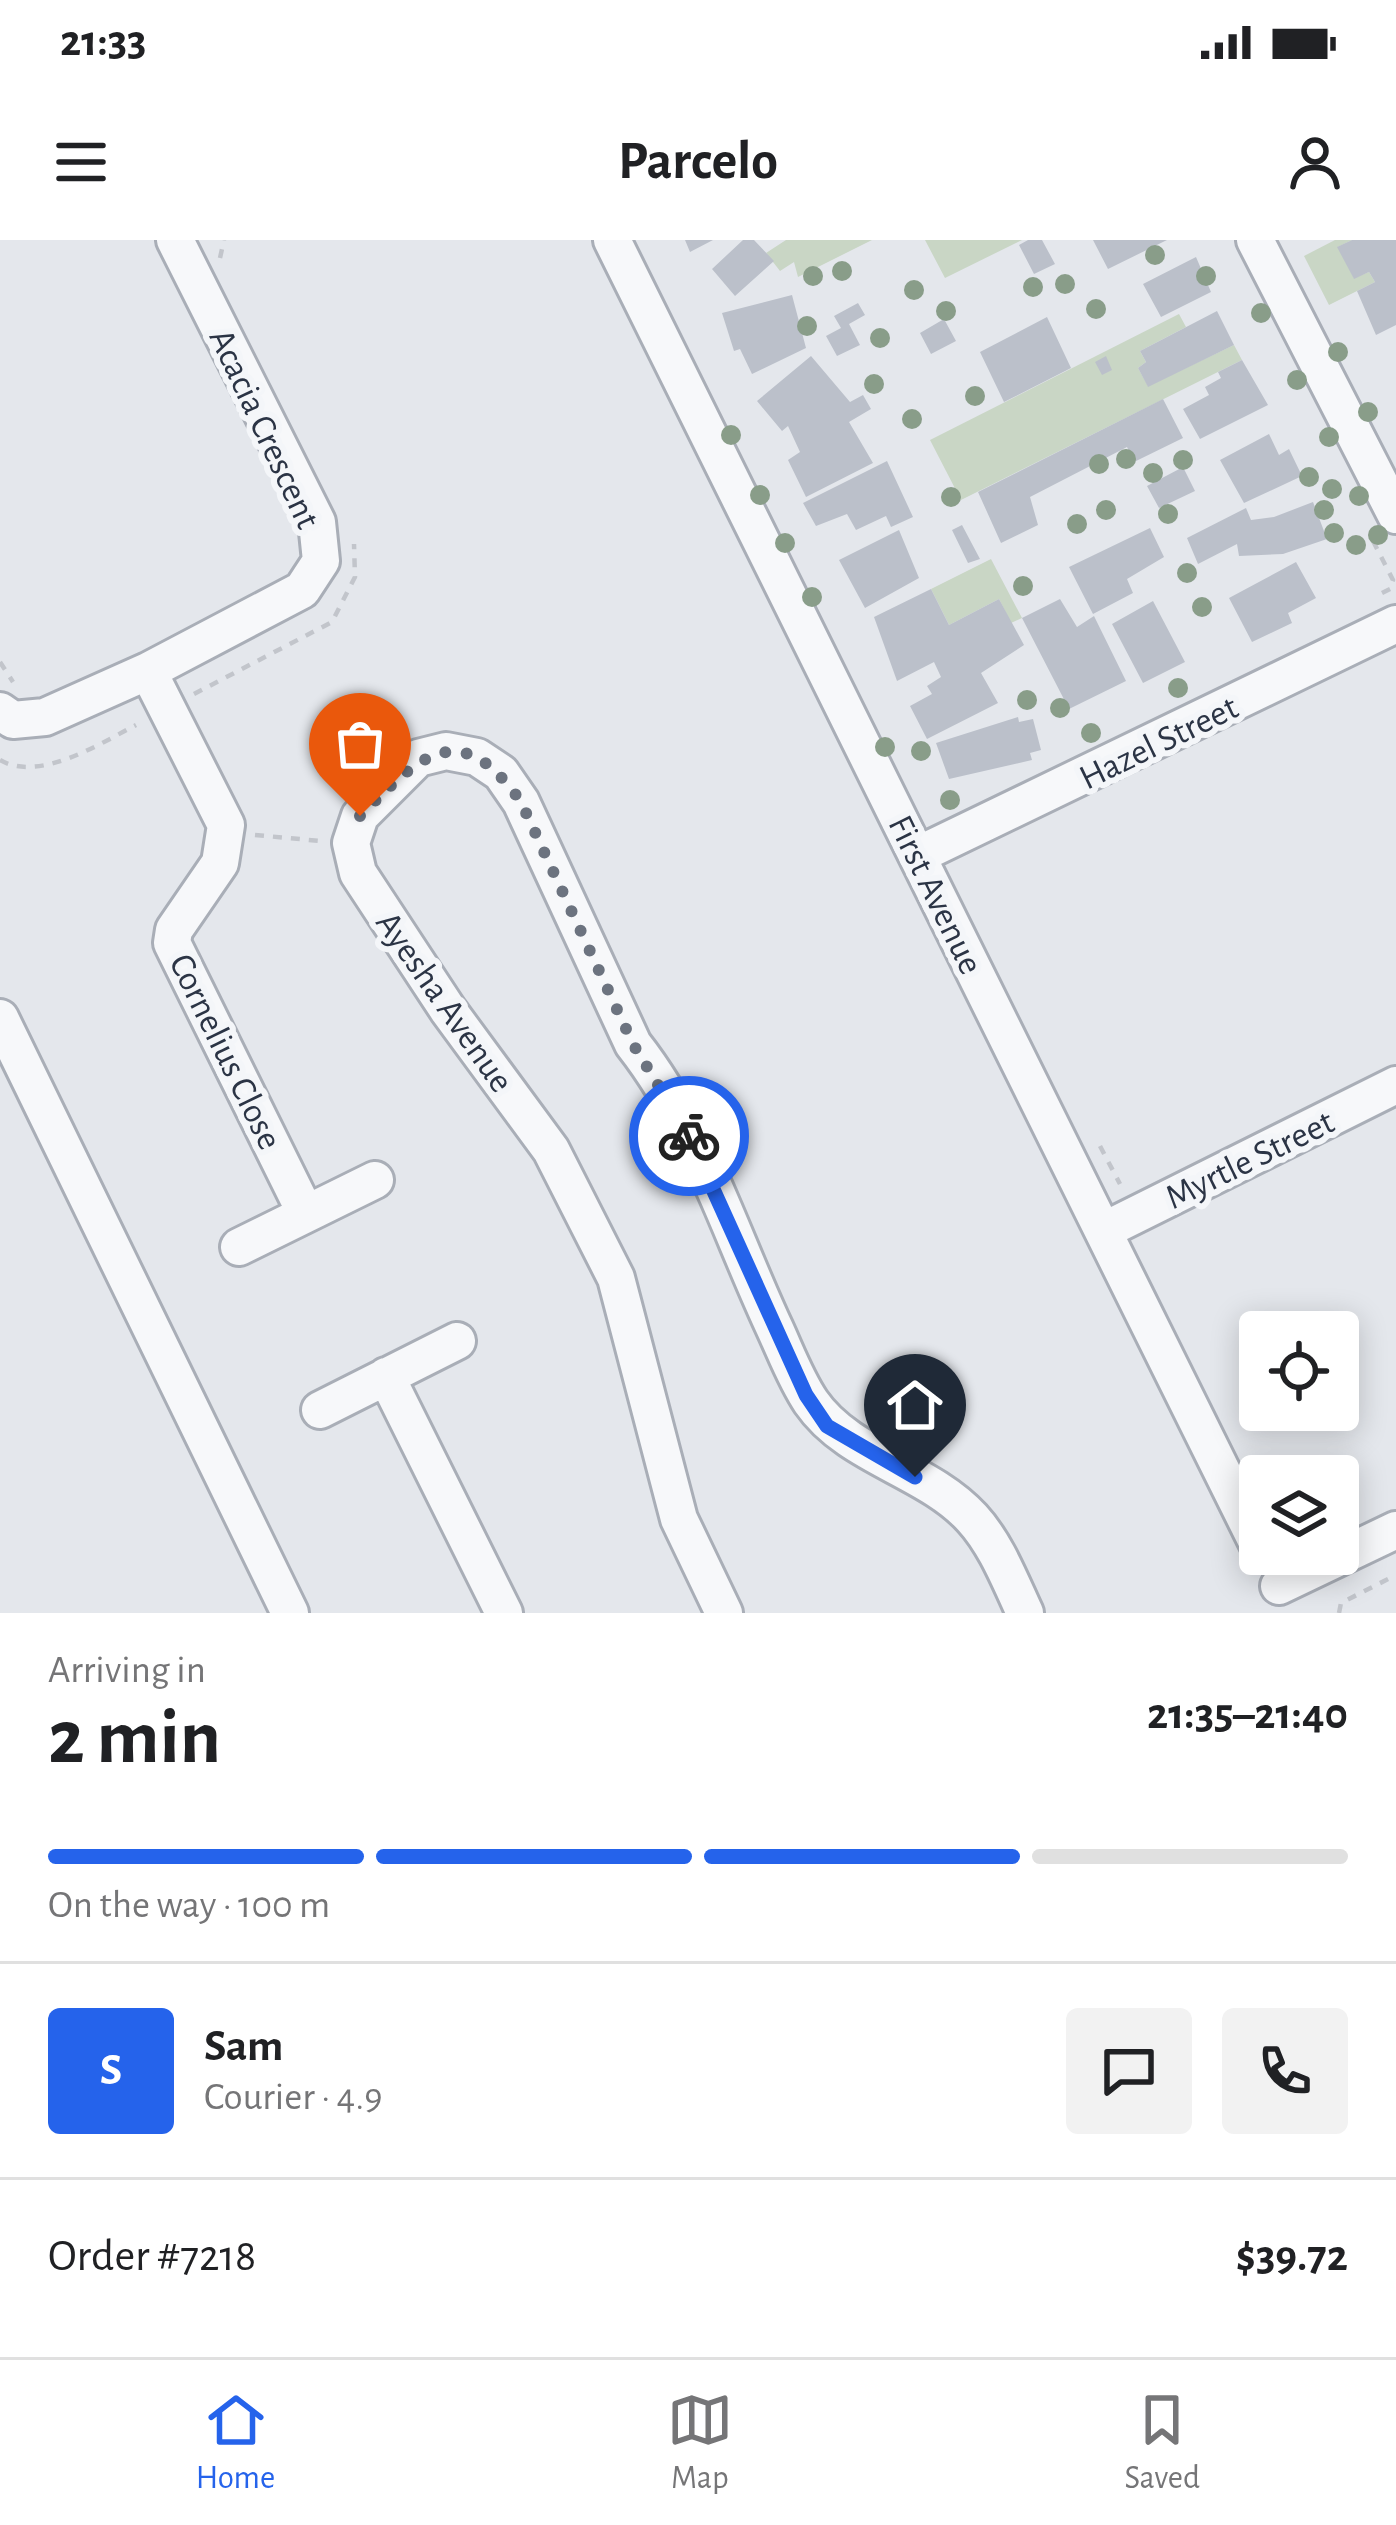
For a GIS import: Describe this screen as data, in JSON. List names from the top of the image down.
{
  "streets": {
    "street": [
      "Acacia Crescent",
      "Hazel Street",
      "First Avenue",
      "Ayesha Avenue",
      "Cornelius Close",
      "Myrtle Street"
    ]
  },
  "crossings": [
    ["Hazel Street", "First Avenue"],
    ["First Avenue", "Myrtle Street"]
  ],
  "page": {
    "status": "21:33",
    "header": "Parcelo",
    "heading": ["2 min", "Arriving in", "21:35–21:40"],
    "panel": [
      "Sam",
      "Courier · 4.9",
      "Order #7218",
      "$39.72"
    ],
    "bar": "On the way · 100 m",
    "round": "S",
    "tabs": ["Home", "Map", "Saved"]
  }
}
